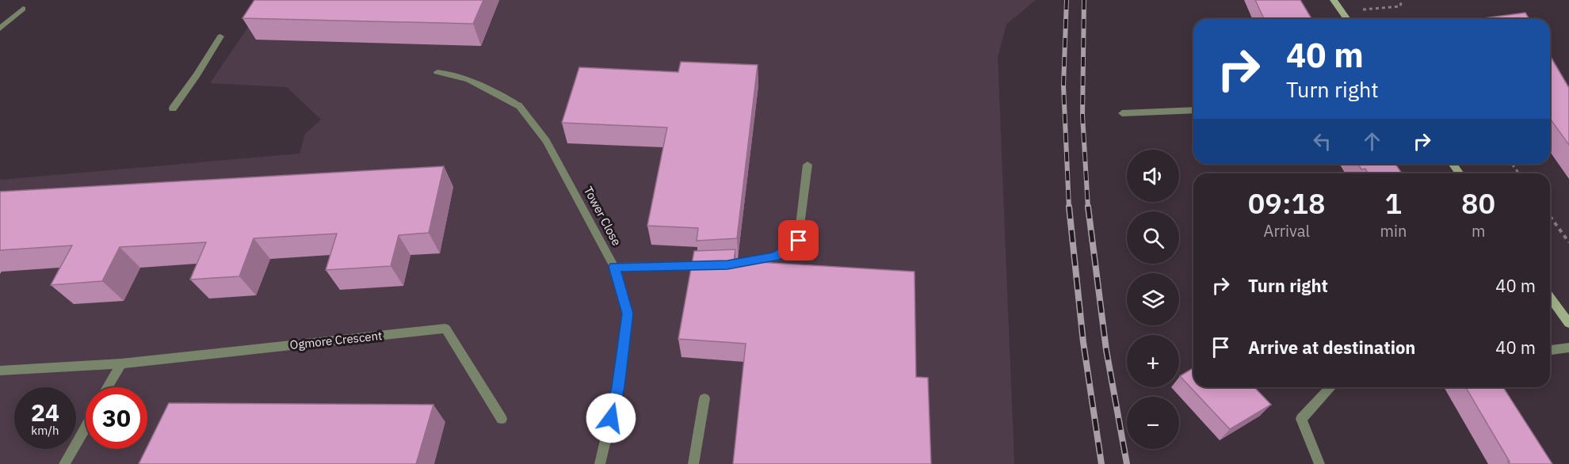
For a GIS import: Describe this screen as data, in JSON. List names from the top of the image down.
{
  "streets": {
    "street": ["Tower Close", "Ogmore Crescent"]
  },
  "page": {
    "turn": ["40 m", "Turn right"],
    "map_buttons": ["+", "−"],
    "eta": [
      "09:18",
      "Arrival",
      "1",
      "min",
      "80",
      "m"
    ],
    "list": [
      {
        "name": "Turn right",
        "value": "40 m"
      },
      {
        "name": "Arrive at destination",
        "value": "40 m"
      }
    ],
    "speed": "24 km/h",
    "limit": "30"
  }
}
